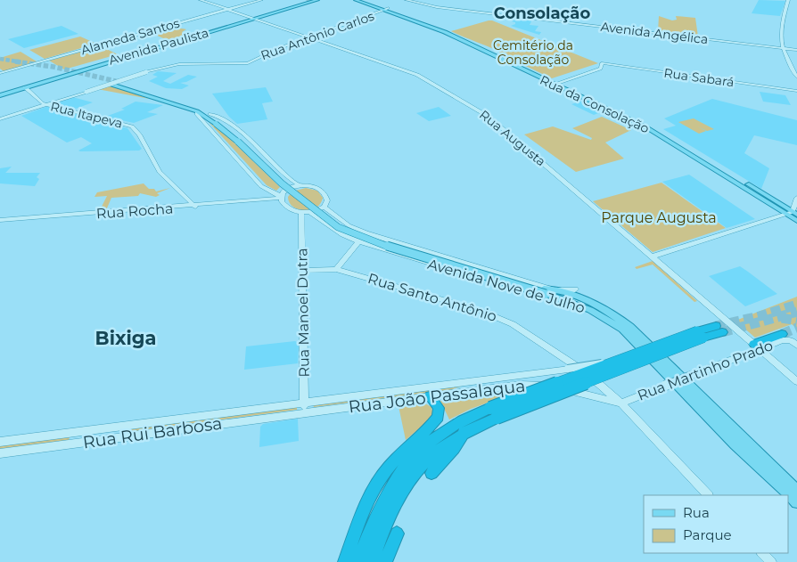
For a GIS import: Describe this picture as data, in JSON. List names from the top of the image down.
{
  "streets": {
    "main road": [
      "Avenida Angélica",
      "Rua Antônio Carlos",
      "Alameda Santos",
      "Avenida Paulista",
      "Rua Sabará",
      "Rua da Consolação",
      "Rua Itapeva",
      "Rua Augusta",
      "Rua Rocha",
      "Avenida Nove de Julho",
      "Rua Santo Antônio",
      "Rua Manoel Dutra",
      "Rua Martinho Prado",
      "Rua João Passalaqua",
      "Rua Rui Barbosa"
    ]
  },
  "crossings": [
    ["Rua Antônio Carlos", "Rua da Consolação"],
    ["Rua Antônio Carlos", "Rua Itapeva"],
    ["Rua Antônio Carlos", "Rua Augusta"],
    ["Alameda Santos", "Rua Augusta"],
    ["Avenida Paulista", "Rua Itapeva"],
    ["Avenida Paulista", "Rua Augusta"],
    ["Rua Itapeva", "Rua Rocha"],
    ["Rua Augusta", "Rua Martinho Prado"],
    ["Rua Santo Antônio", "Rua Manoel Dutra"],
    ["Rua Santo Antônio", "Rua Martinho Prado"],
    ["Rua Santo Antônio", "Rua João Passalaqua"],
    ["Rua Manoel Dutra", "Rua João Passalaqua"],
    ["Rua Manoel Dutra", "Rua Rui Barbosa"],
    ["Rua Martinho Prado", "Rua João Passalaqua"],
    ["Rua João Passalaqua", "Rua Rui Barbosa"]
  ],
  "districts": ["Consolação", "Bixiga"],
  "parks": ["Cemitério da Consolação", "Parque Augusta"],
  "legend": ["Rua", "Parque"]
}
